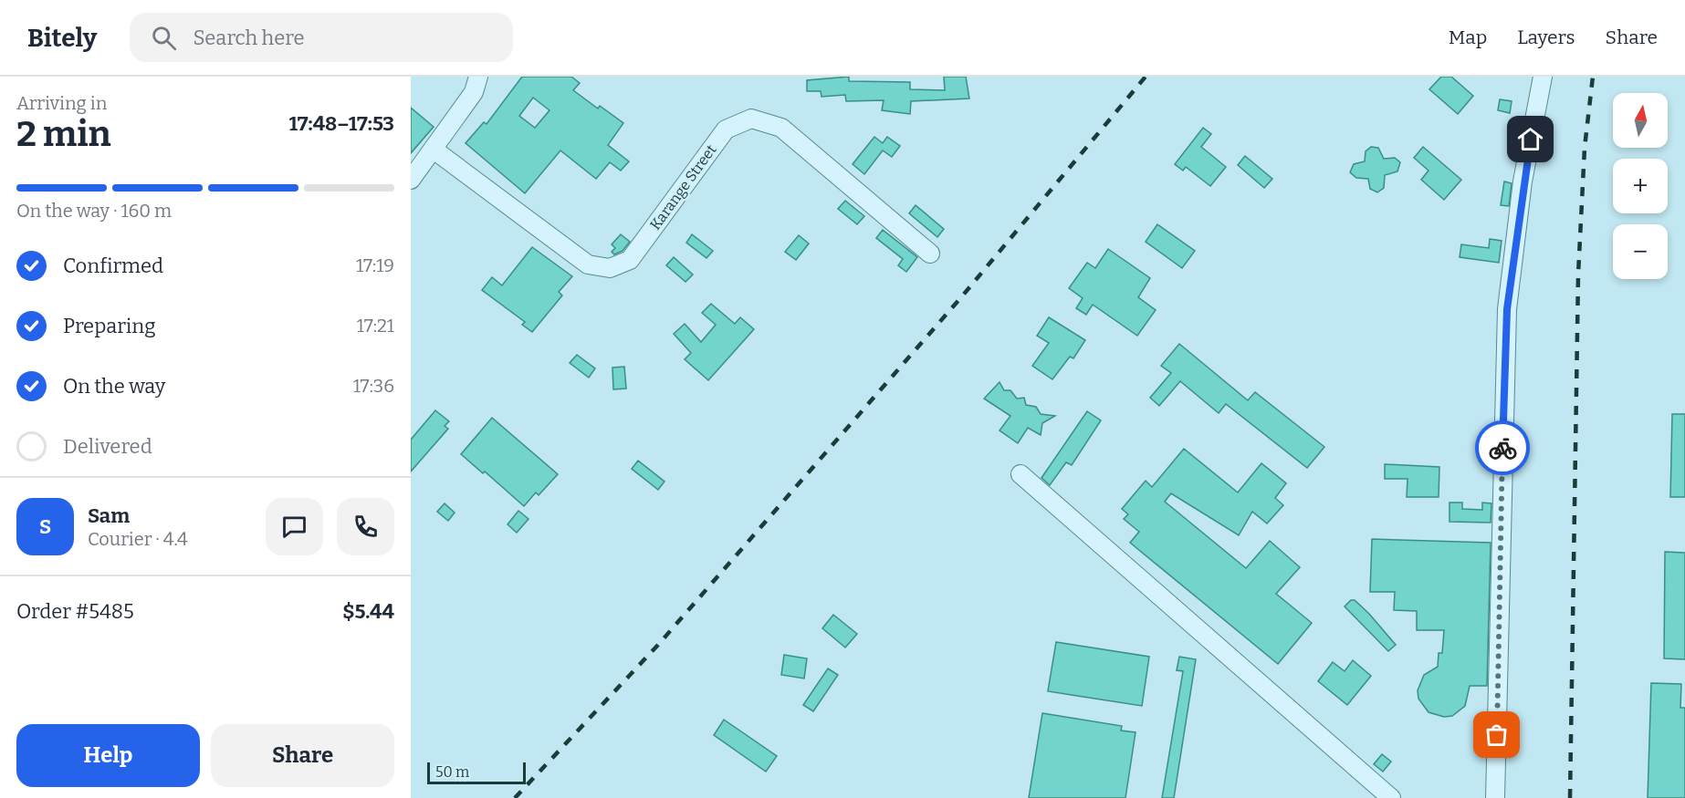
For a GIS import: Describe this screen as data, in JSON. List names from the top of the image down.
{
  "streets": {
    "street": ["Karange Street"]
  },
  "scale_bar": "50 m",
  "north": "top",
  "page": {
    "header": "Bitely",
    "search": "Search here",
    "nav": ["Map", "Layers", "Share"],
    "heading": ["2 min", "Arriving in", "17:48–17:53"],
    "panel": [
      "Sam",
      "Courier · 4.4",
      "Order #5485",
      "$5.44"
    ],
    "map_buttons": ["+", "−"],
    "bar": "On the way · 160 m",
    "list": [
      ["Confirmed", "17:19"],
      ["Preparing", "17:21"],
      ["On the way", "17:36"],
      "Delivered"
    ],
    "round": "S",
    "buttons": ["Help", "Share"],
    "scale": "50 m"
  }
}
